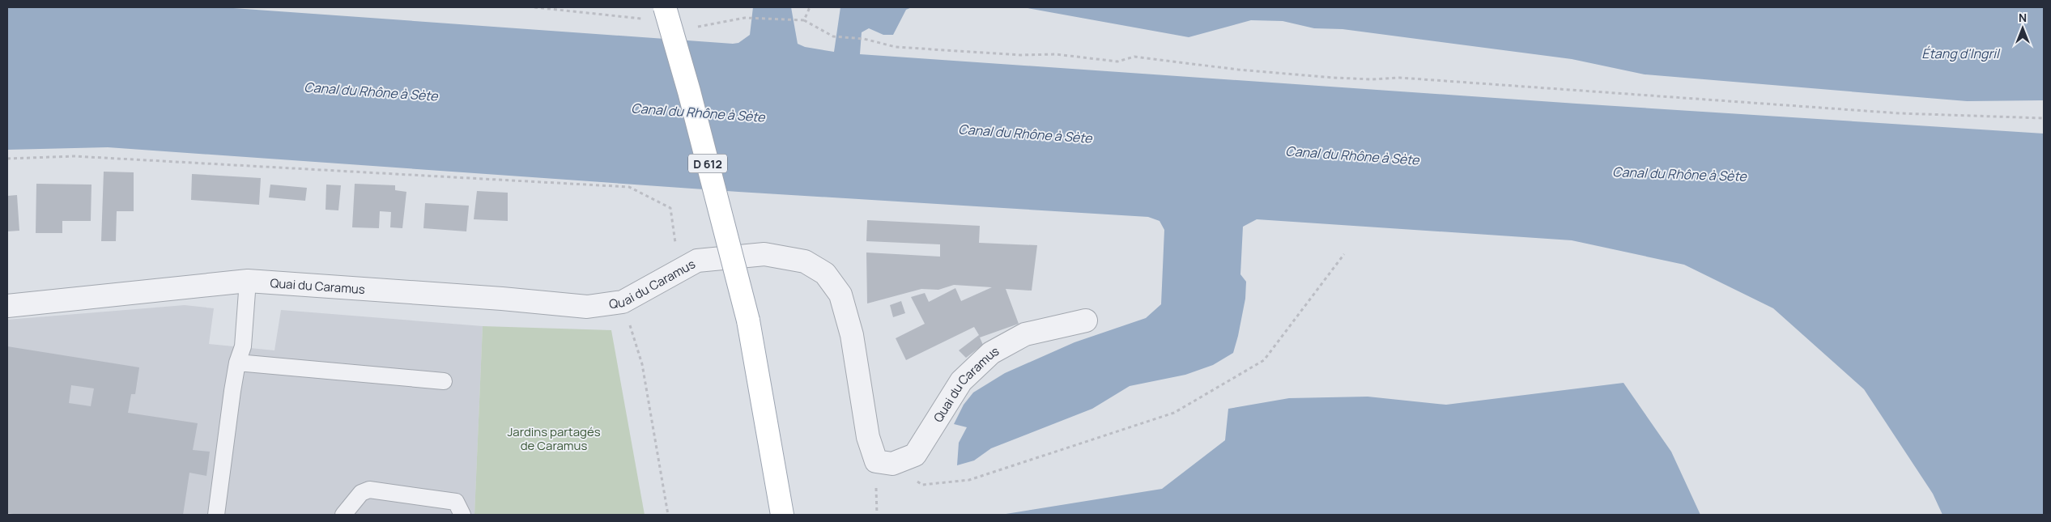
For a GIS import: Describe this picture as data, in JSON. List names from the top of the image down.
{
  "streets": {
    "main road": ["D 612"],
    "street": ["Quai du Caramus"]
  },
  "water": ["Étang d'Ingril", "Canal du Rhône à Sète"],
  "parks": ["Jardins partagés de Caramus"],
  "north": "top"
}
